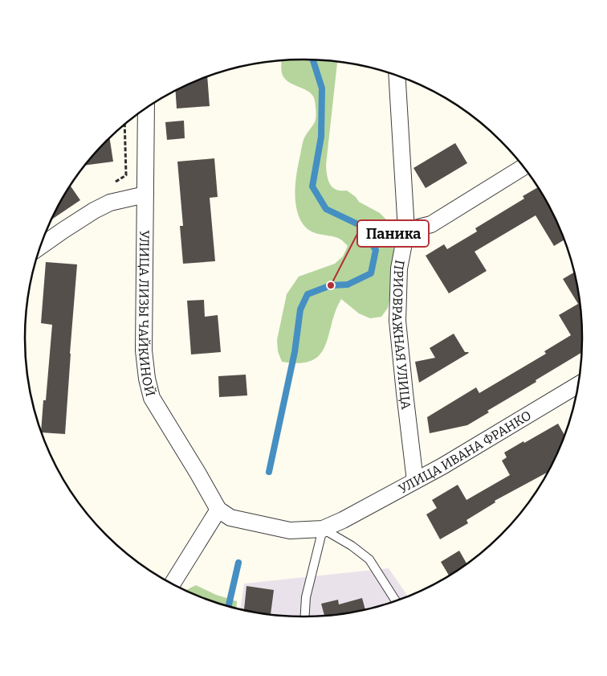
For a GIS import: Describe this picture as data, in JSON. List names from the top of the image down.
{
  "streets": {
    "street": ["УЛИЦА ЛИЗЫ ЧАЙКИНОЙ", "ПРИОВРАЖНАЯ УЛИЦА", "УЛИЦА ИВАНА ФРАНКО"]
  },
  "crossings": [
    ["ПРИОВРАЖНАЯ УЛИЦА", "УЛИЦА ИВАНА ФРАНКО"]
  ],
  "places": ["Паника"]
}
